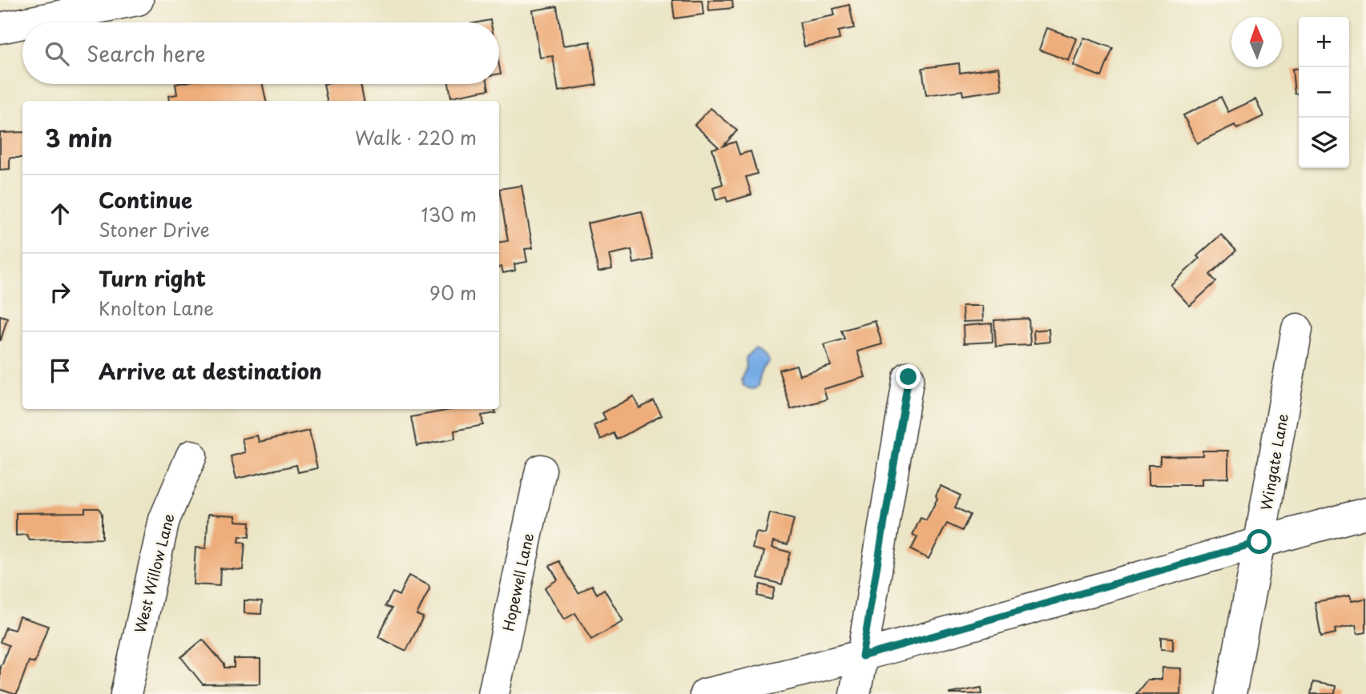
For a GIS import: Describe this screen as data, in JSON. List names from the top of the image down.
{
  "streets": {
    "street": ["Wingate Lane", "West Willow Lane", "Hopewell Lane"]
  },
  "north": "top",
  "page": {
    "map_buttons": ["+", "−"],
    "search": "Search here",
    "heading": ["3 min", "Walk · 220 m"],
    "list": [
      ["Continue", "Stoner Drive", "130 m"],
      ["Turn right", "Knolton Lane", "90 m"],
      "Arrive at destination"
    ]
  }
}
